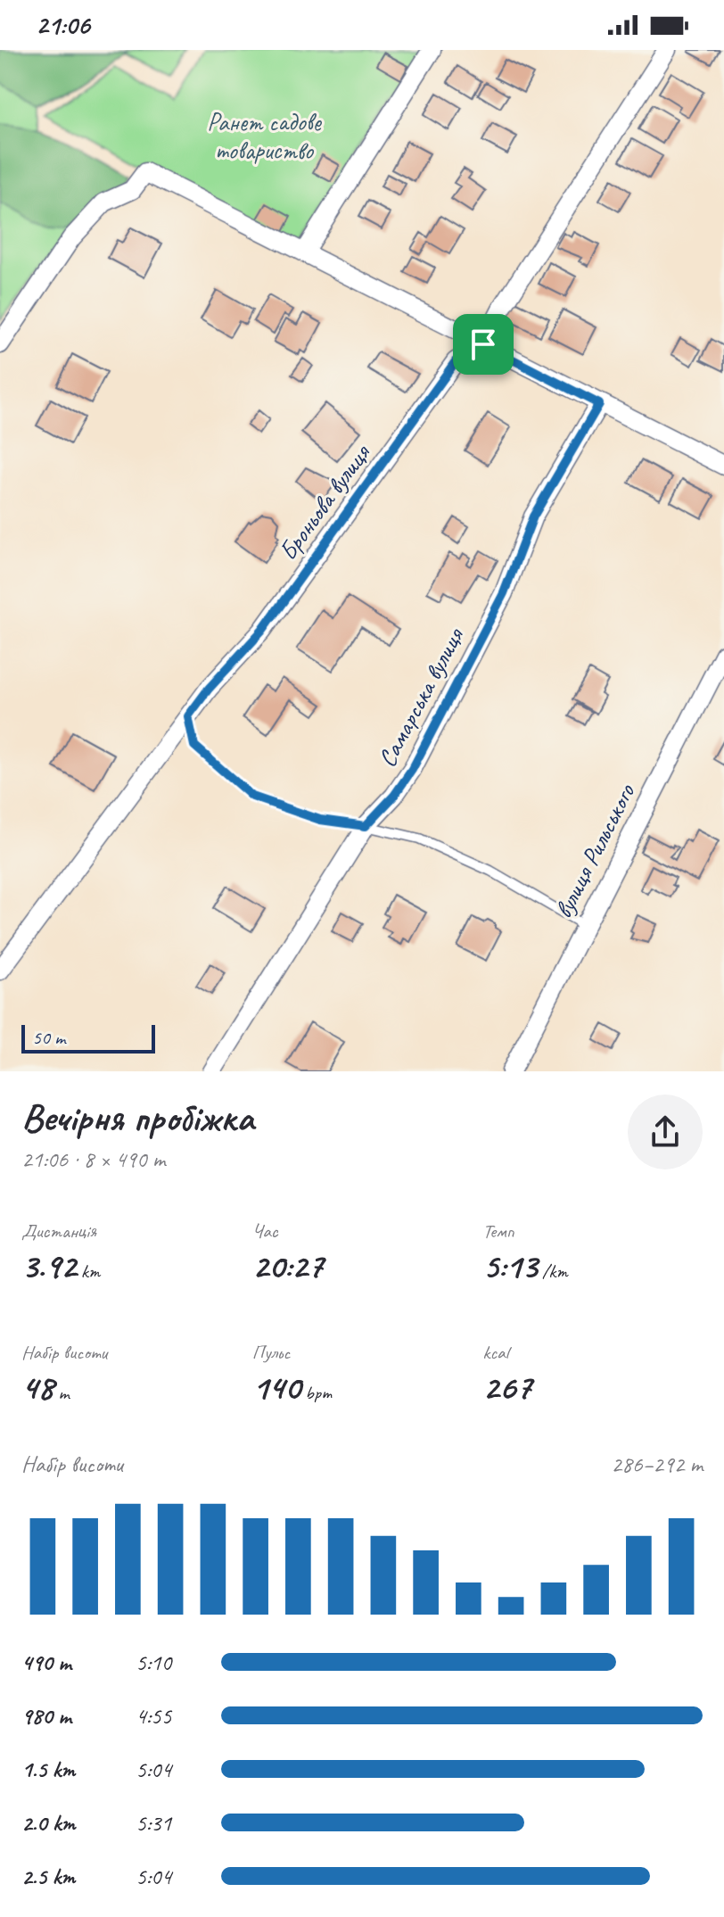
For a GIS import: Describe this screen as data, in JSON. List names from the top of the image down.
{
  "streets": {
    "street": ["Броньова вулиця", "Самарська вулиця", "вулиця Рильського"]
  },
  "parks": ["Ранет садове товариство"],
  "scale_bar": "50 m",
  "page": {
    "status": "21:06",
    "scale": "50 m",
    "heading": ["Вечірня пробіжка", "21:06 · 8 × 490 m"],
    "stats": [
      ["Дистанція", "3.92 km"],
      ["Час", "20:27"],
      ["Темп", "5:13 /km"],
      ["Набір висоти", "48 m"],
      ["Пульс", "140 bpm"],
      ["kcal", "267"]
    ],
    "chart": ["Набір висоти", "286–292 m"],
    "list": [
      {
        "name": "490 m",
        "note": "5:10"
      },
      {
        "name": "980 m",
        "note": "4:55"
      },
      {
        "name": "1.5 km",
        "note": "5:04"
      },
      {
        "name": "2.0 km",
        "note": "5:31"
      },
      {
        "name": "2.5 km",
        "note": "5:04"
      }
    ]
  }
}
